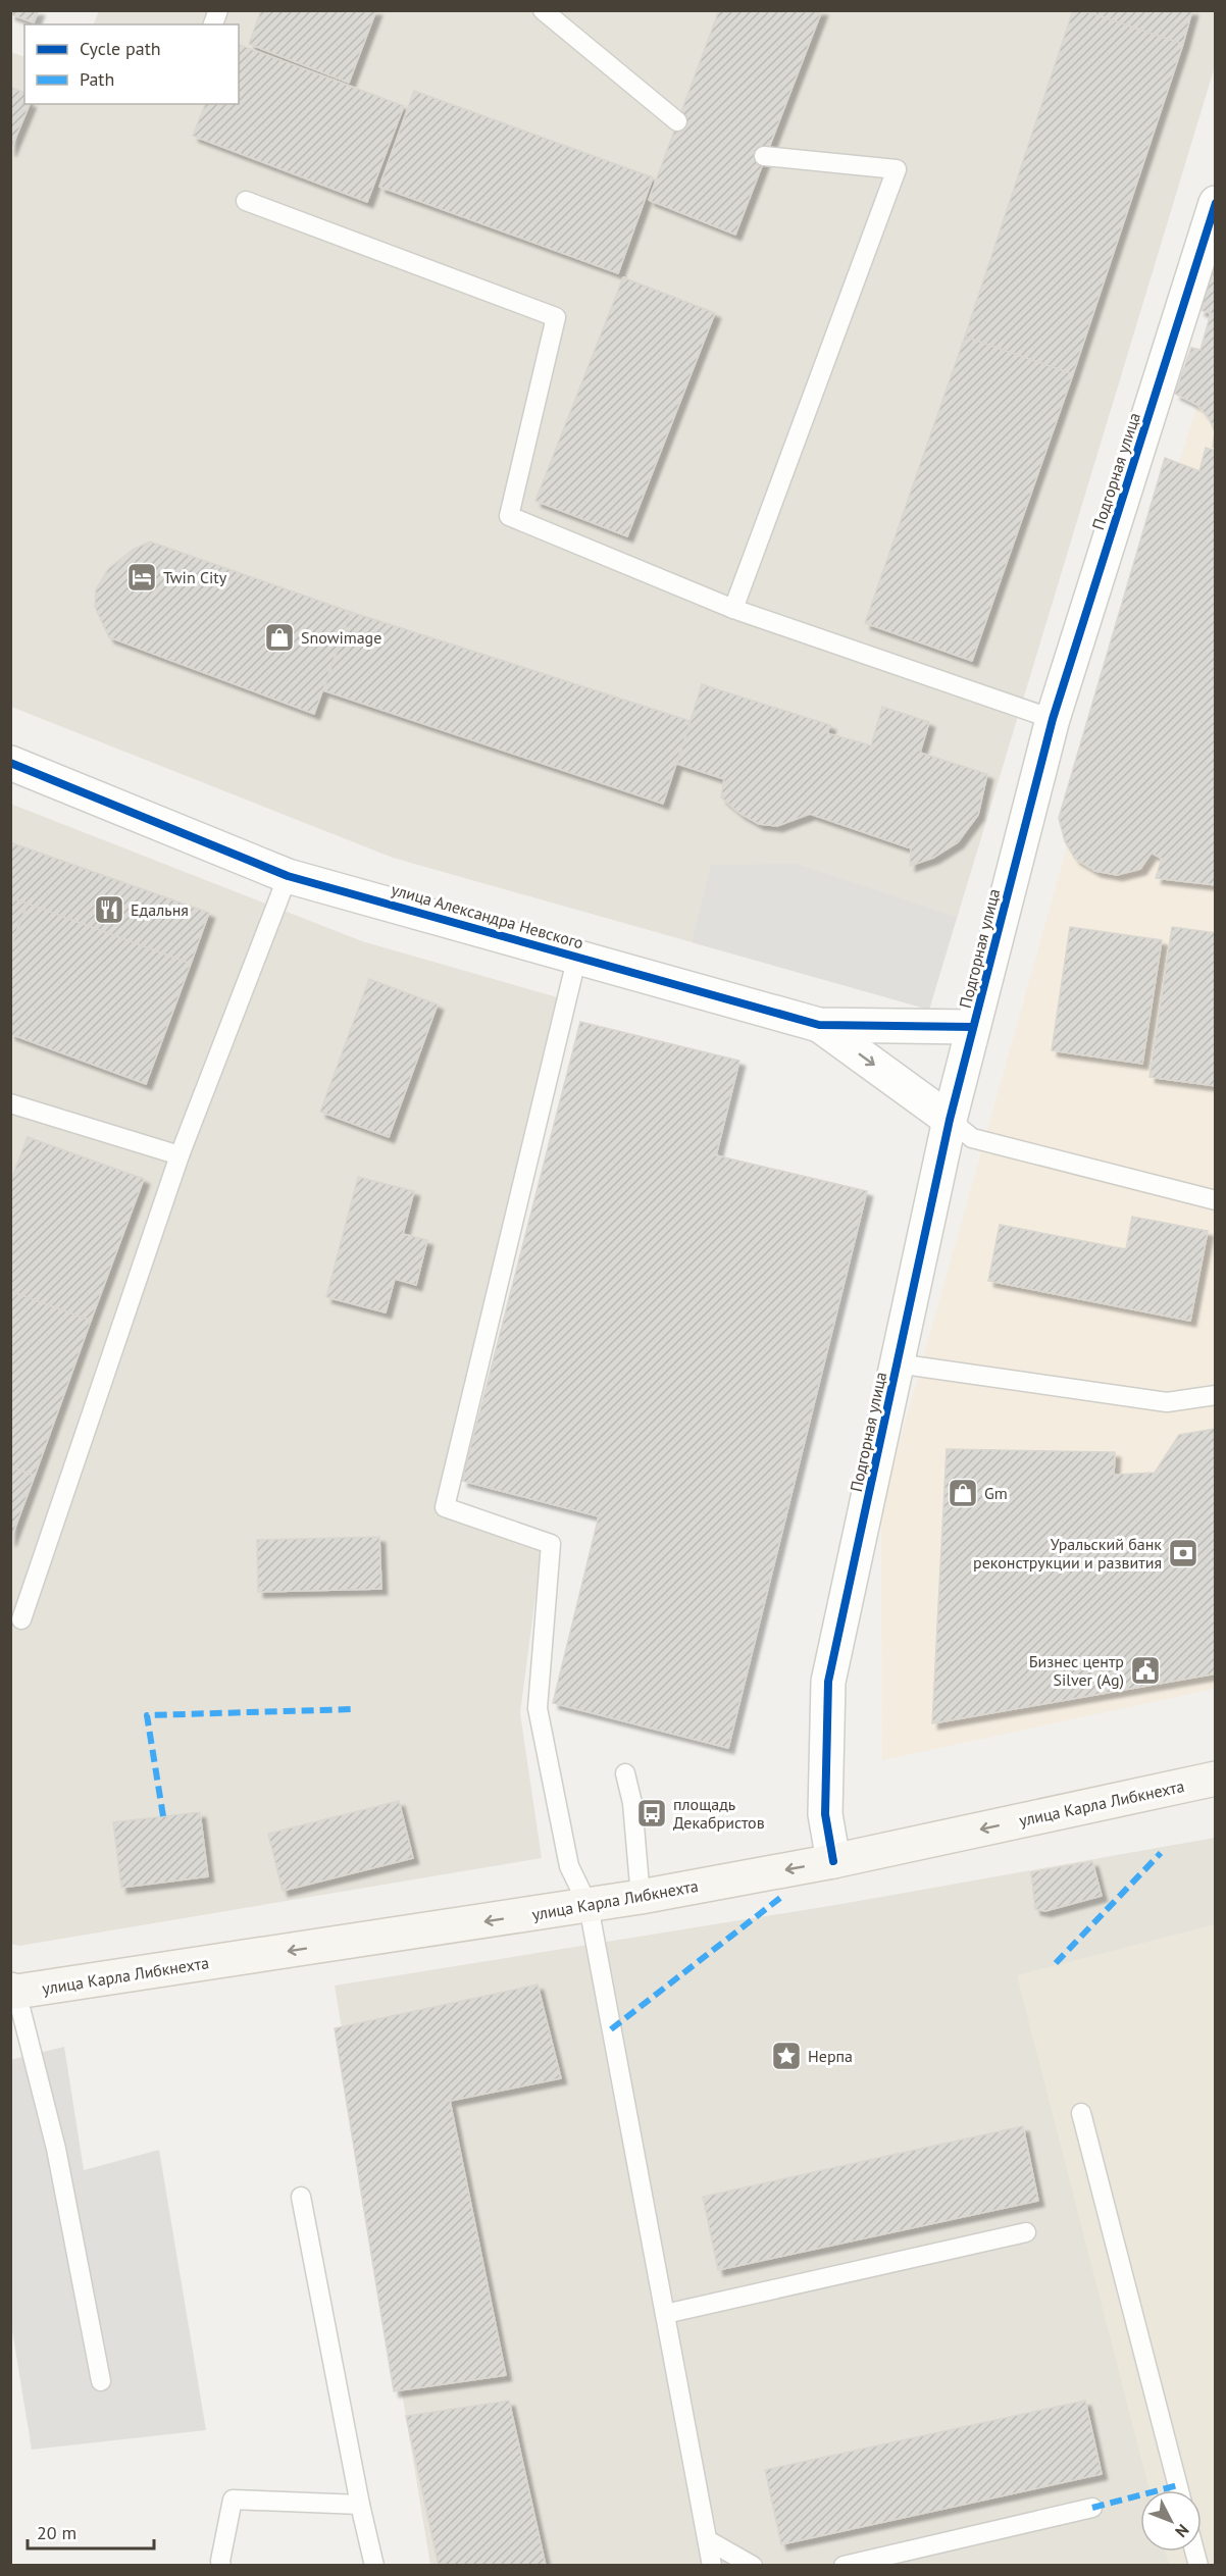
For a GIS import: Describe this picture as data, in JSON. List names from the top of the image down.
{
  "streets": {
    "main road": ["улица Карла Либкнехта"],
    "street": ["Подгорная улица", "улица Александра Невского"]
  },
  "crossings": [
    ["Подгорная улица", "улица Александра Невского"],
    ["Подгорная улица", "улица Карла Либкнехта"]
  ],
  "one_way": ["улица Карла Либкнехта"],
  "places": {
    "hotel": ["Twin Сity"],
    "shop": ["Snowimage", "Gm"],
    "restaurant": ["Едальня"],
    "bank": ["Уральский банк реконструкции и развития"],
    "public building": ["Бизнес центр Silver (Ag)"],
    "bus stop": ["площадь Декабристов"],
    "place": ["Нерпа"]
  },
  "legend": ["Cycle path", "Path"],
  "scale_bar": "20 m",
  "north": "bottom right"
}
